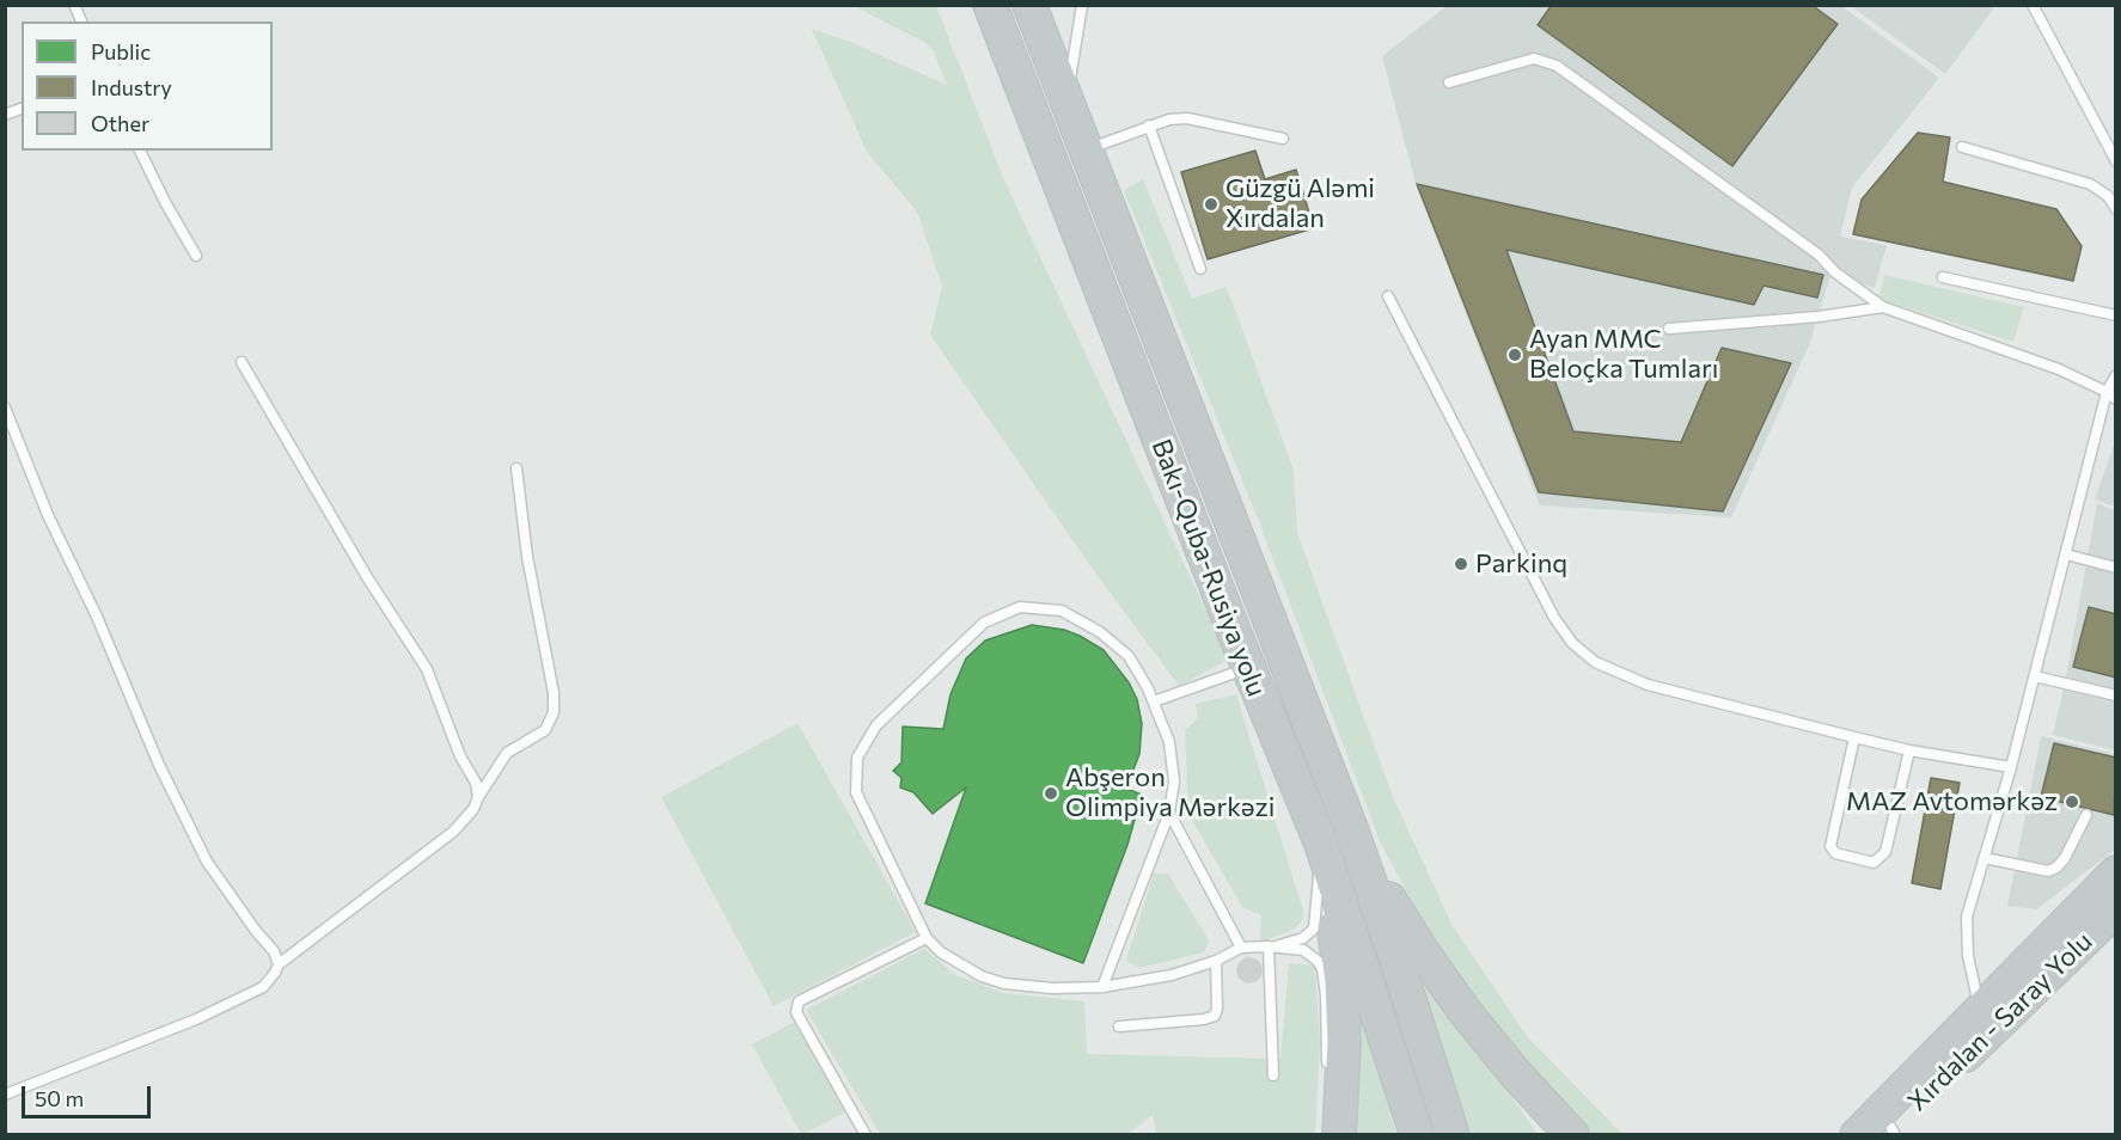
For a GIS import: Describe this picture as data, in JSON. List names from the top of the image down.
{
  "streets": {
    "highway": ["Bakı-Quba-Rusiya yolu", "Xırdalan - Saray Yolu"]
  },
  "places": [
    "Güzgü Aləmi Xırdalan",
    "Ayan MMC Beloçka Tumları",
    "Parkinq",
    "Abşeron Olimpiya Mərkəzi",
    "MAZ Avtomərkəz"
  ],
  "legend": ["Public", "Industry", "Other"],
  "scale_bar": "50 m"
}
